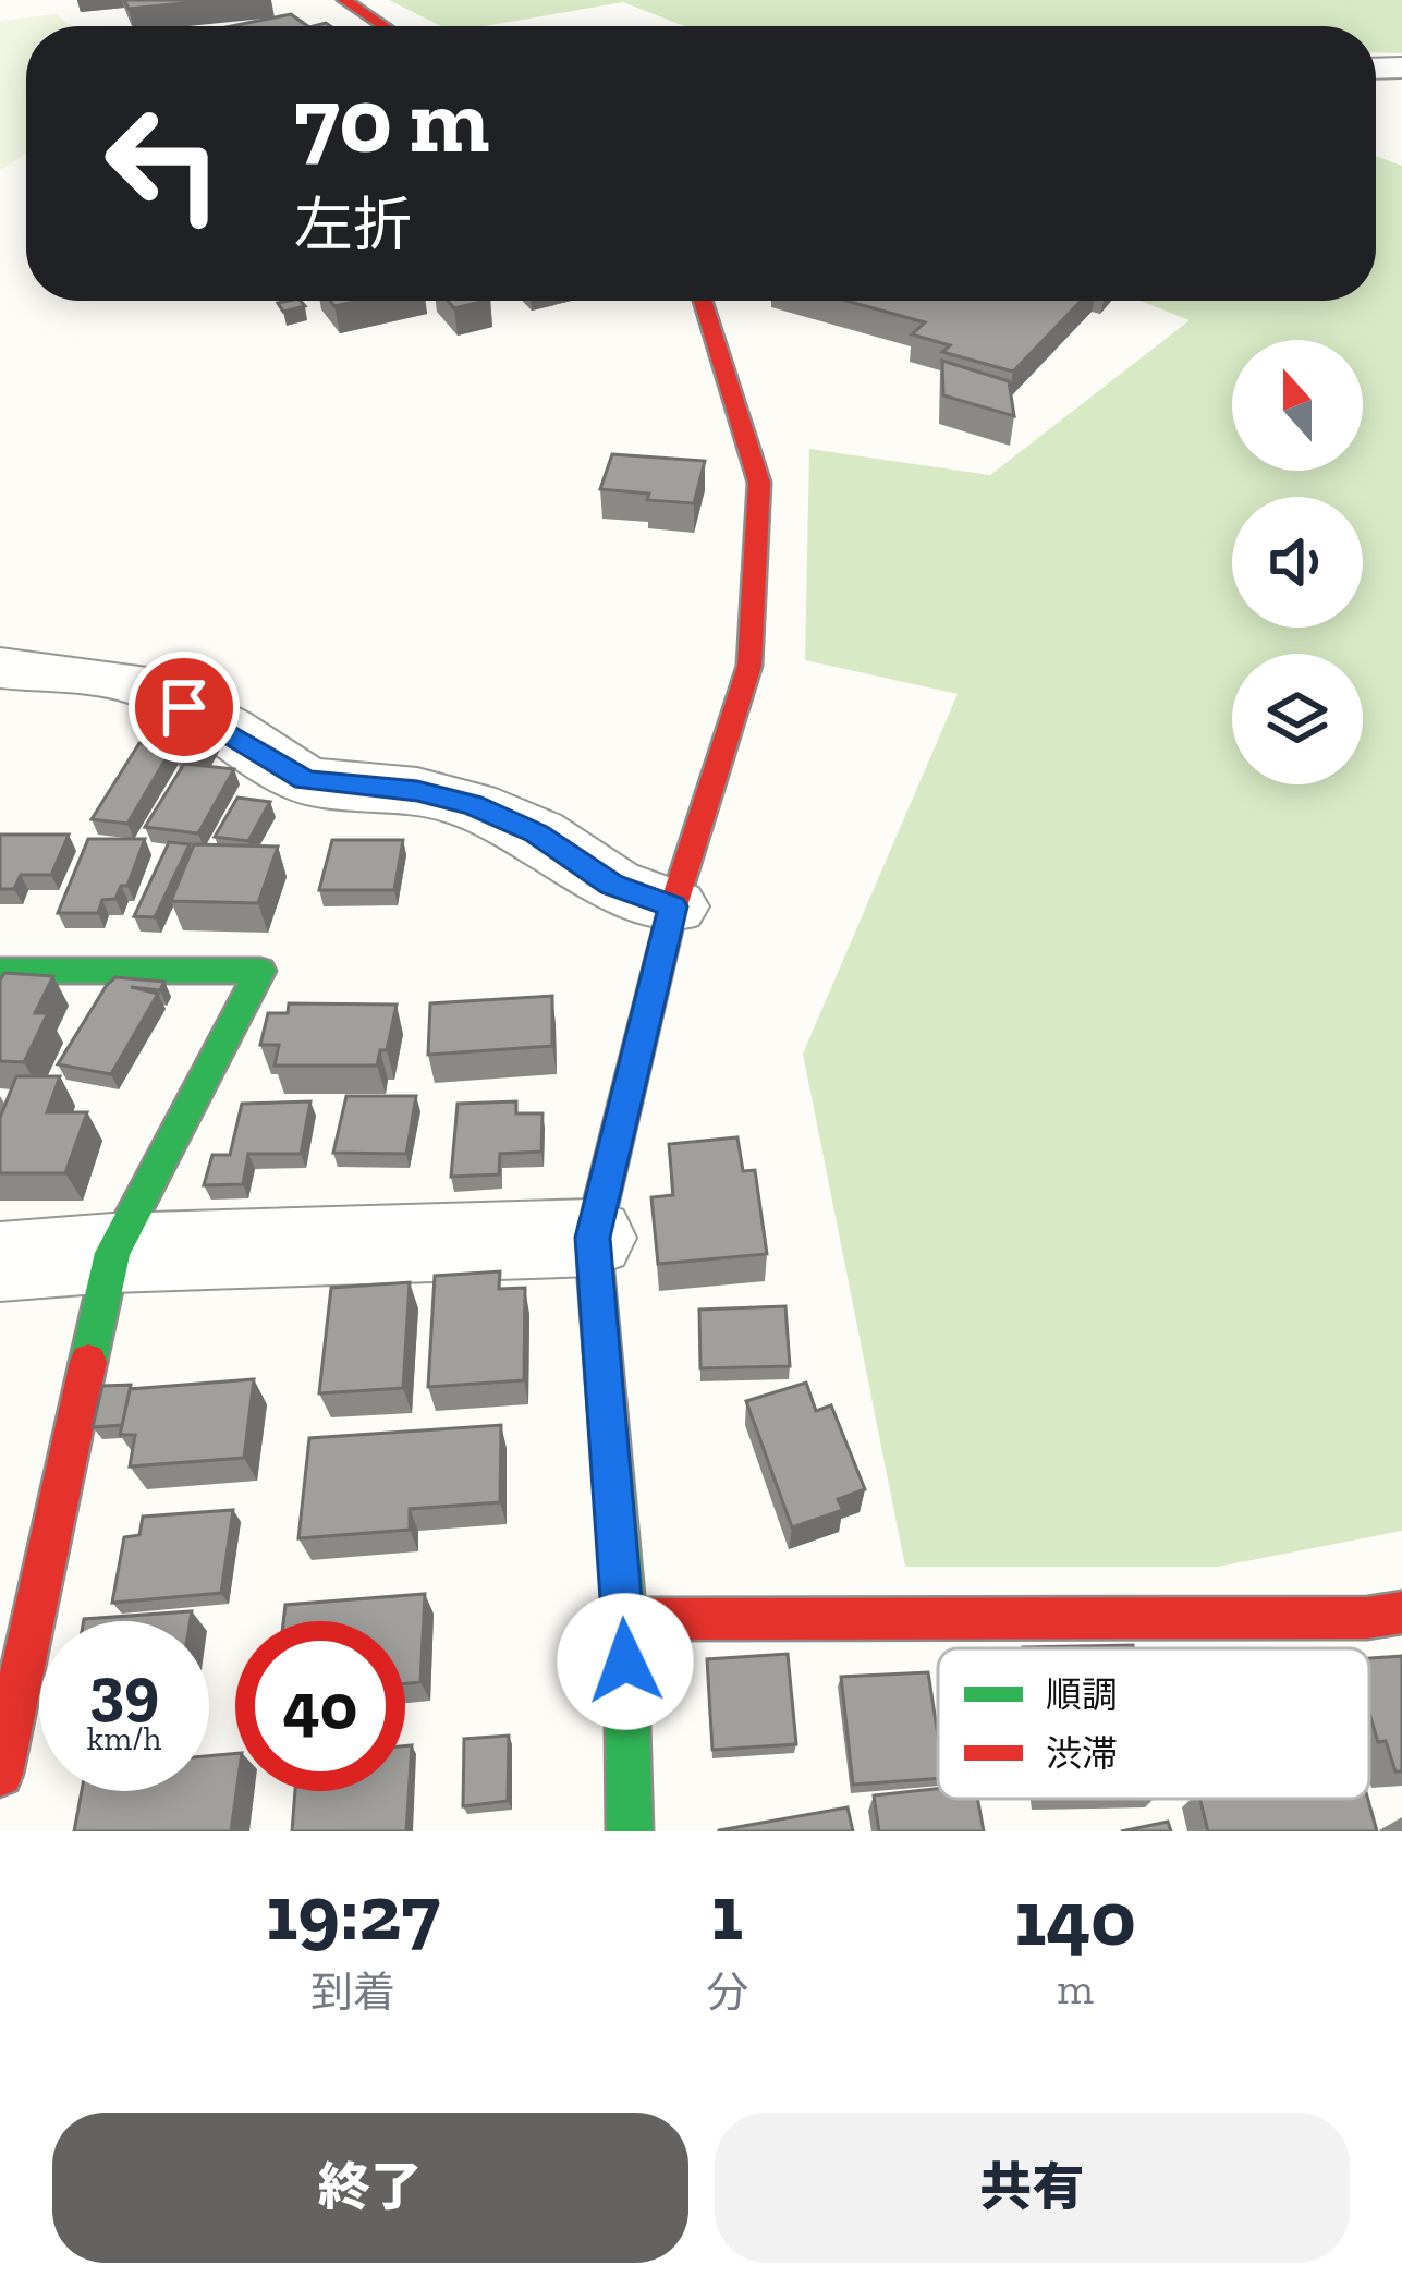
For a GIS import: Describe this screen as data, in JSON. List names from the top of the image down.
{
  "legend": ["順調", "渋滞"],
  "north": "top",
  "page": {
    "turn": ["70 m", "左折"],
    "speed": "39 km/h",
    "limit": "40",
    "eta": [
      "19:27",
      "到着",
      "1",
      "分",
      "140",
      "m"
    ],
    "buttons": ["終了", "共有"]
  }
}
